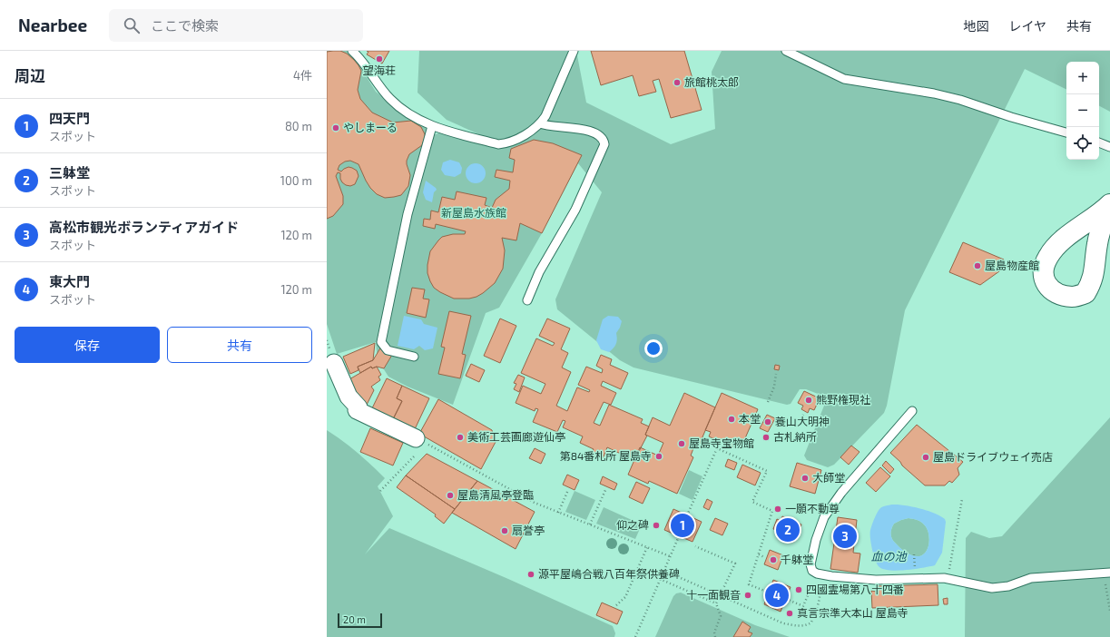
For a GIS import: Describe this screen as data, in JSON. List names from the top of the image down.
{
  "water": ["血の池"],
  "parks": ["新屋島水族館"],
  "places": [
    "望海荘",
    "旅館桃太郎",
    "やしまーる",
    "屋島物産館",
    "熊野権現社",
    "本堂",
    "蓑山大明神",
    "美術工芸画廊遊仙亭",
    "古札納所",
    "屋島寺宝物館",
    "第84番札所 屋島寺",
    "屋島ドライブウェイ売店",
    "大師堂",
    "屋島清風亭登臨",
    "一願不動尊",
    "仰之碑",
    "扇誉亭",
    "千躰堂",
    "源平屋嶋合戦八百年祭供養碑",
    "四國霊場第八十四番",
    "十一面観音",
    "真言宗準大本山 屋島寺"
  ],
  "scale_bar": "20 m",
  "page": {
    "header": "Nearbee",
    "search": "ここで検索",
    "nav": ["地図", "レイヤ", "共有"],
    "heading": ["周辺", "4件"],
    "map_buttons": ["+", "−"],
    "list": [
      {
        "mark": "1",
        "name": "四天門",
        "note": "スポット",
        "value": "80 m"
      },
      {
        "mark": "2",
        "name": "三躰堂",
        "note": "スポット",
        "value": "100 m"
      },
      {
        "mark": "3",
        "name": "高松市観光ボランティアガイド",
        "note": "スポット",
        "value": "120 m"
      },
      {
        "mark": "4",
        "name": "東大門",
        "note": "スポット",
        "value": "120 m"
      }
    ],
    "buttons": ["保存", "共有"],
    "pins": [
      "1",
      "2",
      "3",
      "4"
    ],
    "scale": "20 m"
  }
}
